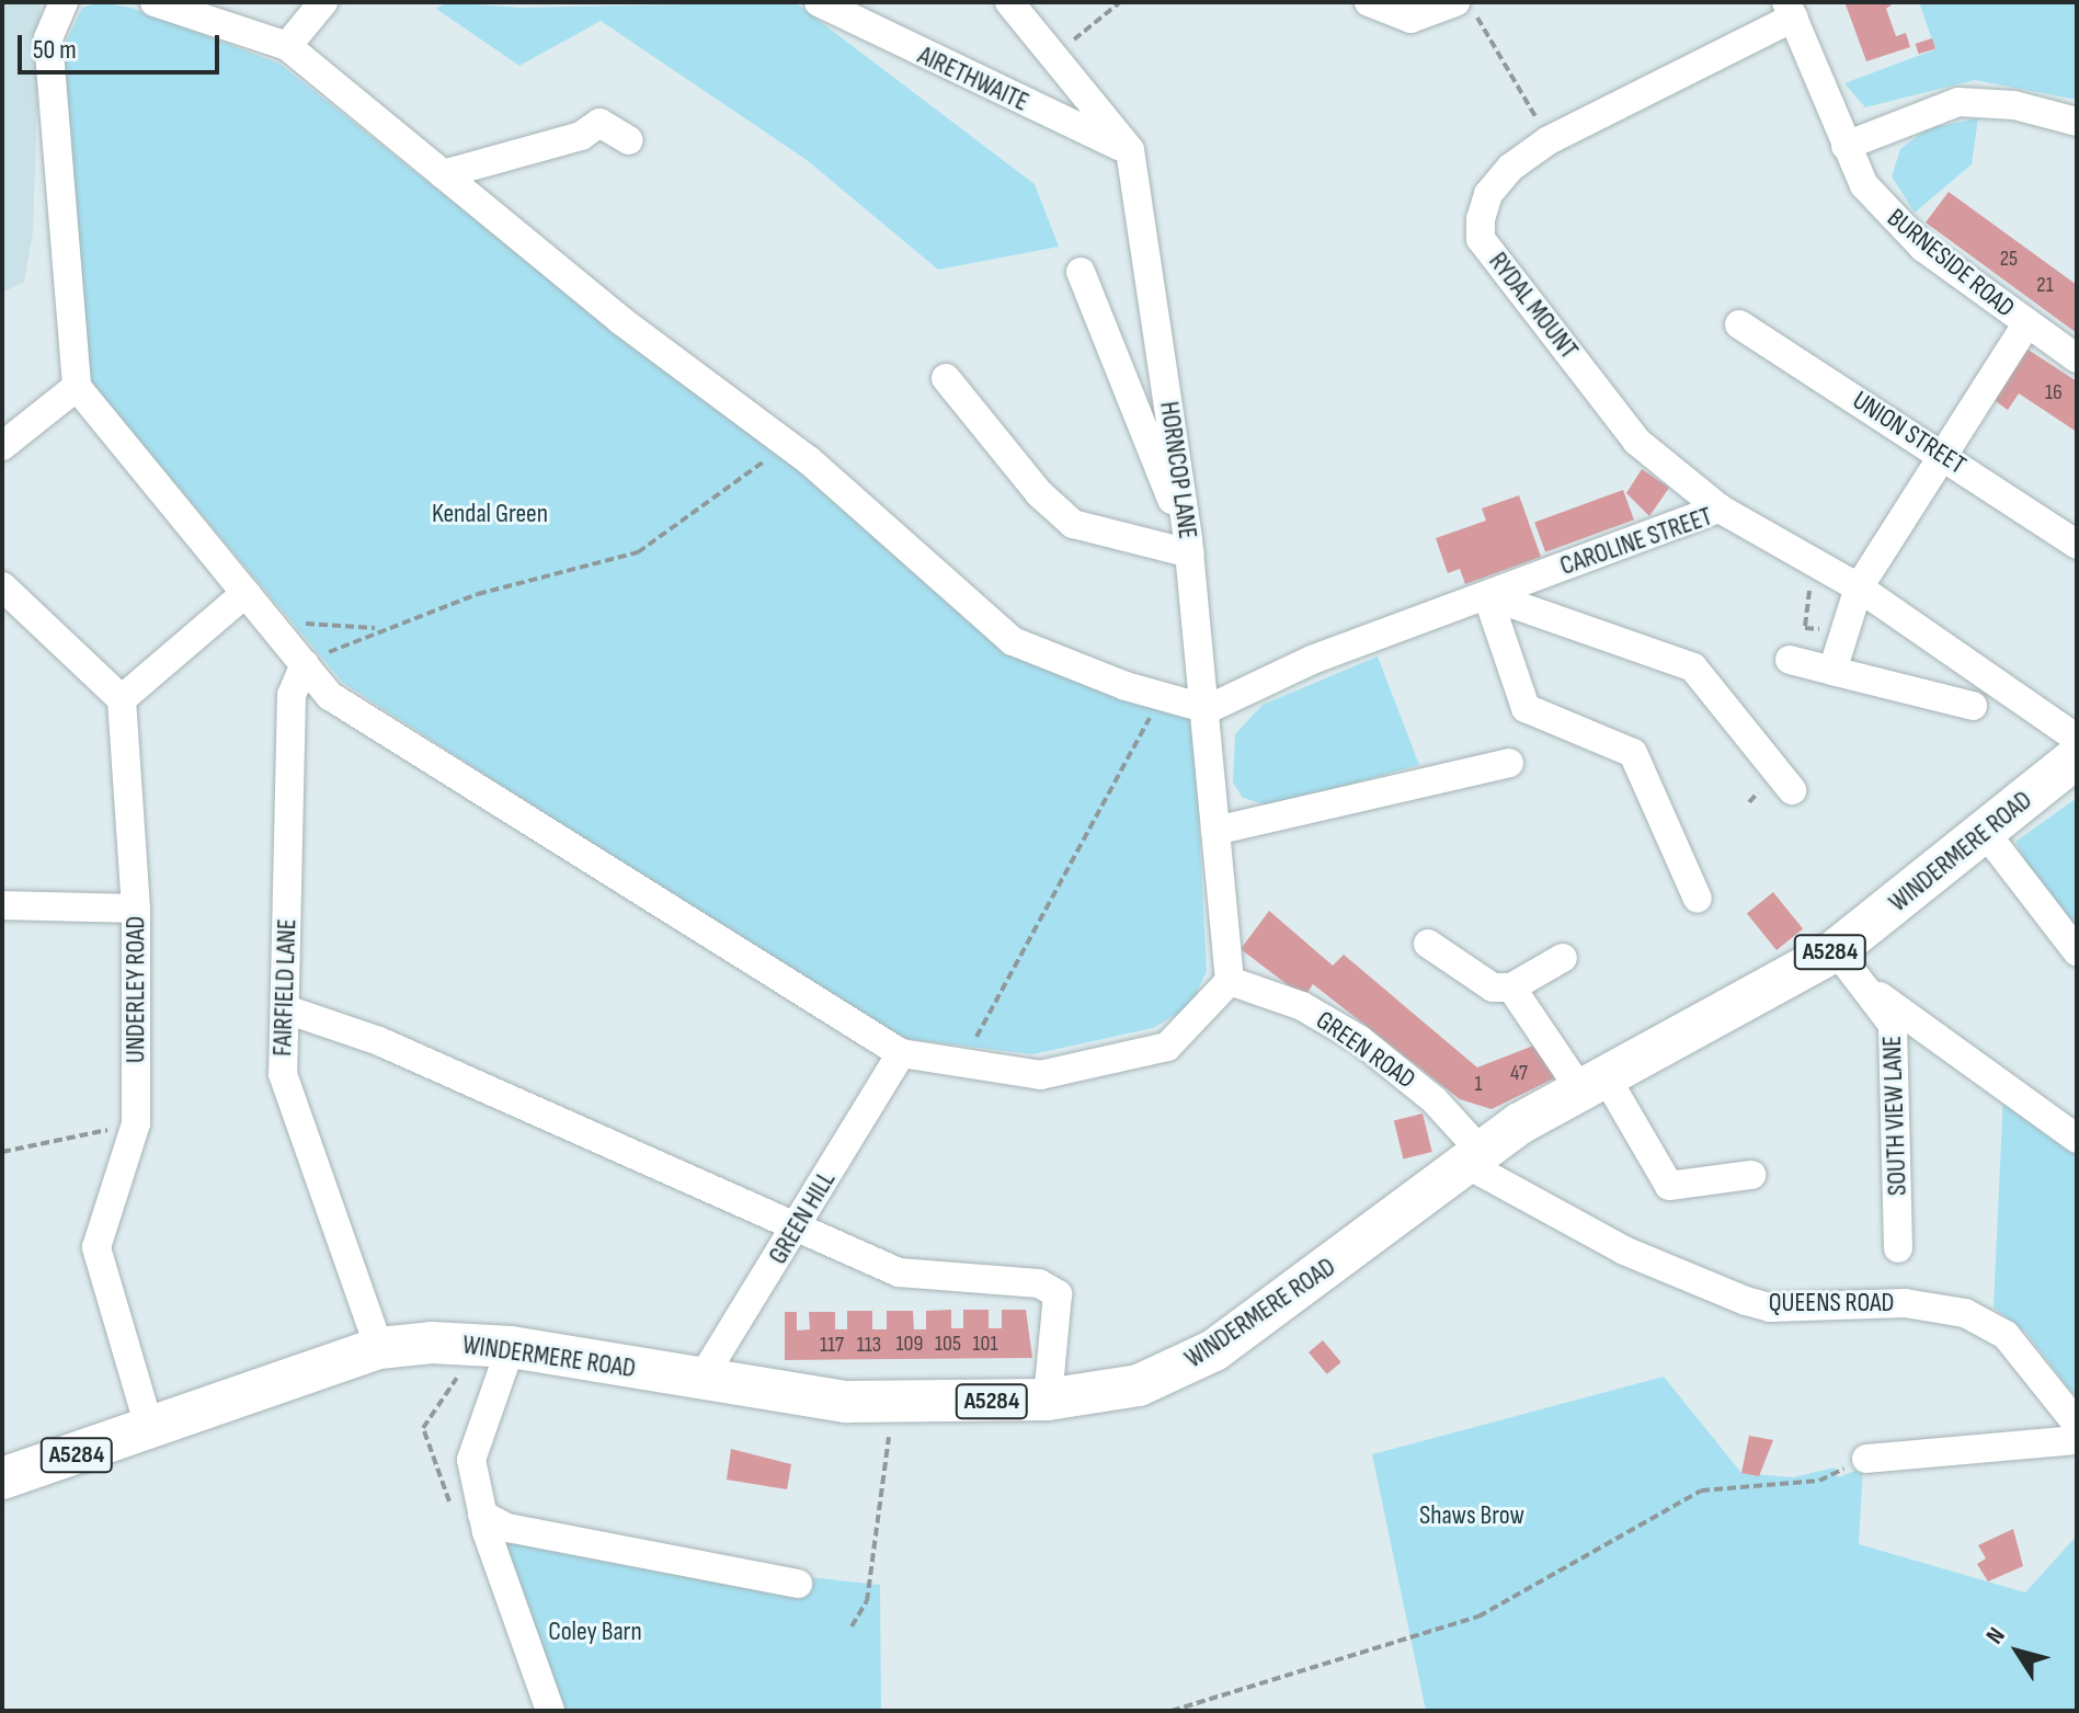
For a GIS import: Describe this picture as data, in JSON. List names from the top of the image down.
{
  "streets": {
    "highway": ["WINDERMERE ROAD", "A5284"],
    "street": [
      "AIRETHWAITE",
      "BURNESIDE ROAD",
      "RYDAL MOUNT",
      "UNION STREET",
      "HORNCOP LANE",
      "CAROLINE STREET",
      "FAIRFIELD LANE",
      "UNDERLEY ROAD",
      "GREEN ROAD",
      "SOUTH VIEW LANE",
      "GREEN HILL",
      "QUEENS ROAD"
    ]
  },
  "crossings": [
    ["AIRETHWAITE", "HORNCOP LANE"],
    ["BURNESIDE ROAD", "RYDAL MOUNT"],
    ["RYDAL MOUNT", "CAROLINE STREET"],
    ["HORNCOP LANE", "CAROLINE STREET"],
    ["HORNCOP LANE", "GREEN ROAD"],
    ["WINDERMERE ROAD", "FAIRFIELD LANE"],
    ["WINDERMERE ROAD", "UNDERLEY ROAD"],
    ["WINDERMERE ROAD", "GREEN ROAD"],
    ["WINDERMERE ROAD", "SOUTH VIEW LANE"],
    ["WINDERMERE ROAD", "GREEN HILL"],
    ["WINDERMERE ROAD", "QUEENS ROAD"],
    ["GREEN ROAD", "QUEENS ROAD"]
  ],
  "parks": ["Kendal Green", "Shaws Brow", "Coley Barn"],
  "house_numbers": [
    "25",
    "21",
    "16",
    "47",
    "1",
    "109",
    "105",
    "101",
    "117",
    "113"
  ],
  "scale_bar": "50 m",
  "north": "top left"
}
